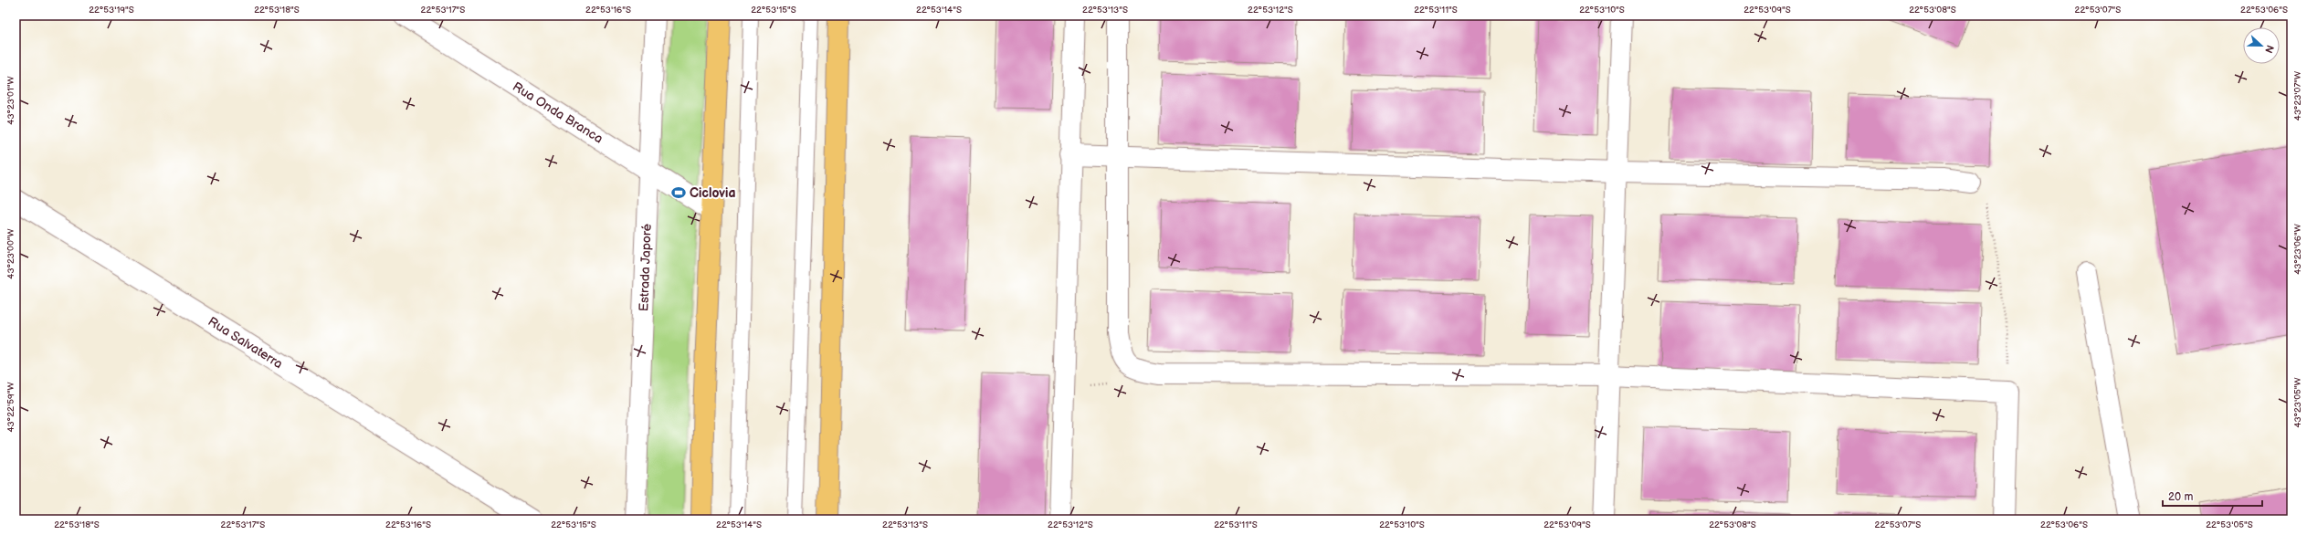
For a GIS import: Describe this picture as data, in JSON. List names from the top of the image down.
{
  "streets": {
    "street": ["Rua Onda Branca", "Estrada Japoré", "Rua Salvaterra"]
  },
  "crossings": [
    ["Rua Onda Branca", "Estrada Japoré"]
  ],
  "places": {
    "sports": ["Ciclovia"]
  },
  "scale_bar": "20 m",
  "north": "right",
  "coordinates": [
    "22°53'19\"S",
    "22°53'18\"S",
    "22°53'17\"S",
    "22°53'16\"S",
    "22°53'15\"S",
    "22°53'14\"S",
    "22°53'13\"S",
    "22°53'12\"S",
    "22°53'11\"S",
    "22°53'10\"S",
    "22°53'09\"S",
    "22°53'08\"S",
    "22°53'07\"S",
    "22°53'06\"S",
    "43°23'07\"W",
    "43°23'01\"W",
    "43°23'06\"W",
    "43°23'00\"W",
    "43°23'05\"W",
    "43°22'59\"W",
    "22°53'05\"S"
  ]
}
